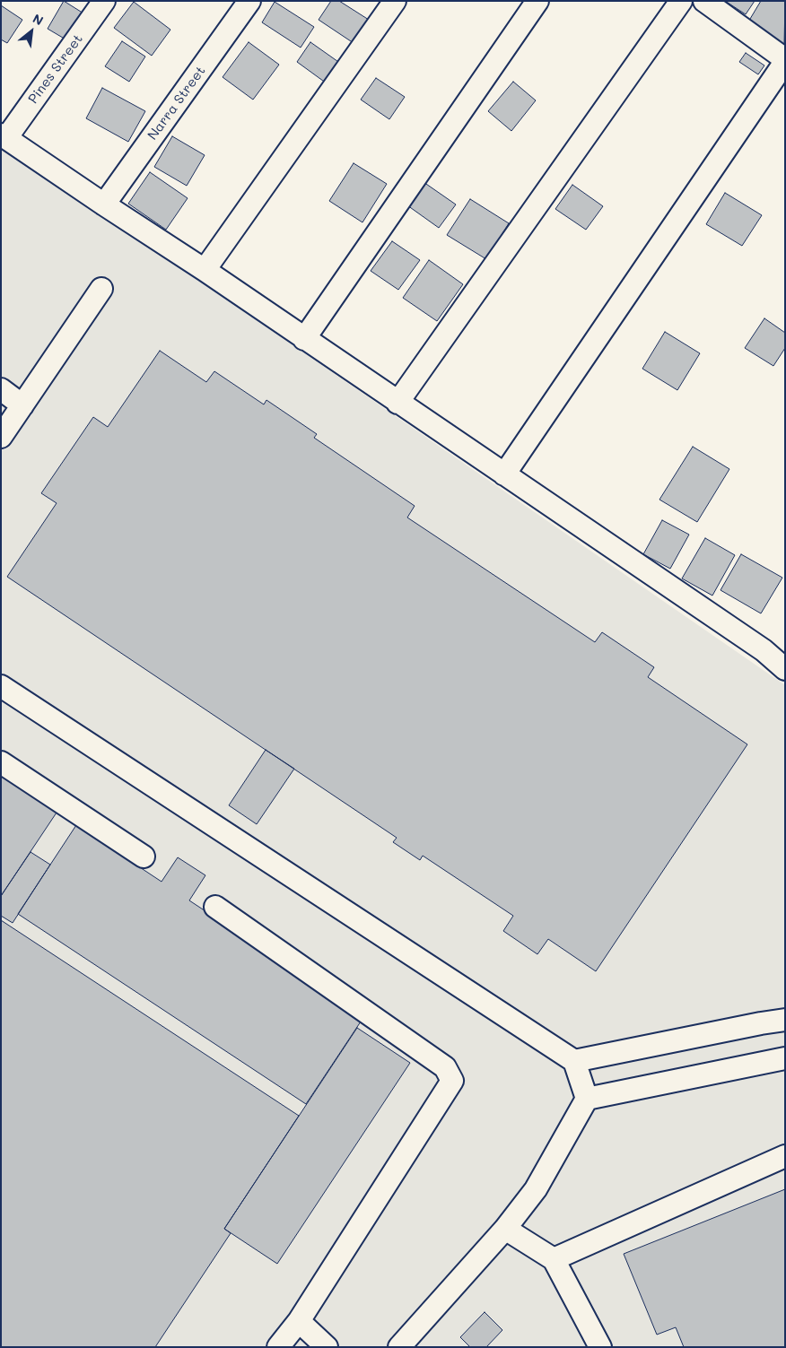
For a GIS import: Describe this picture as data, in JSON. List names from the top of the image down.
{
  "streets": {
    "street": ["Pines Street", "Narra Street"]
  },
  "north": "top right"
}
